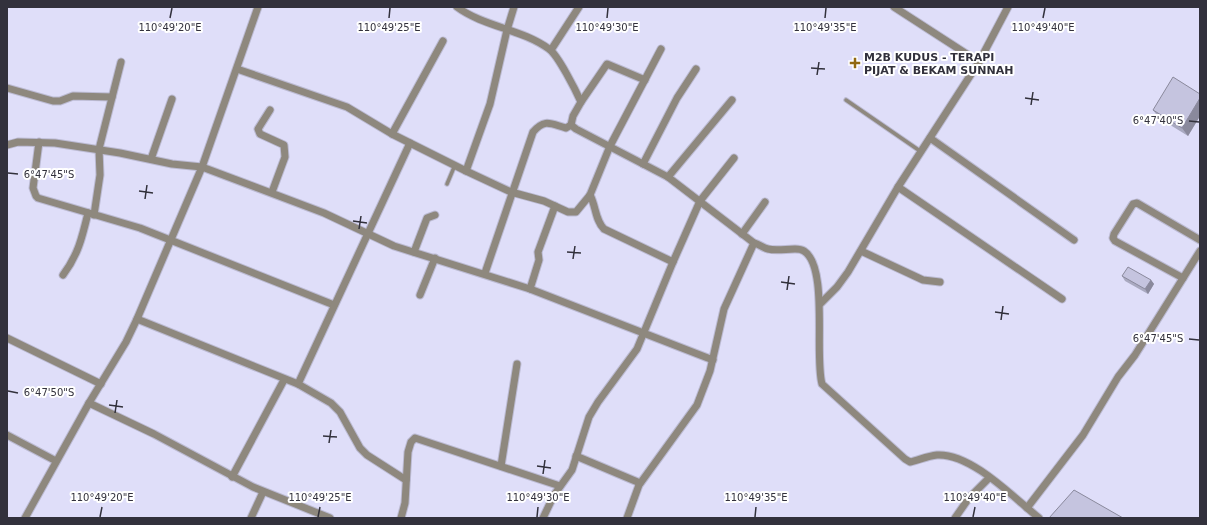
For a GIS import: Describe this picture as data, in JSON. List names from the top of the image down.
{
  "places": {
    "health": ["M2B KUDUS - TERAPI PIJAT & BEKAM SUNNAH"]
  },
  "coordinates": [
    "110°49'20\"E",
    "110°49'25\"E",
    "110°49'30\"E",
    "110°49'35\"E",
    "110°49'40\"E",
    "6°47'40\"S",
    "6°47'45\"S",
    "6°47'50\"S"
  ]
}
